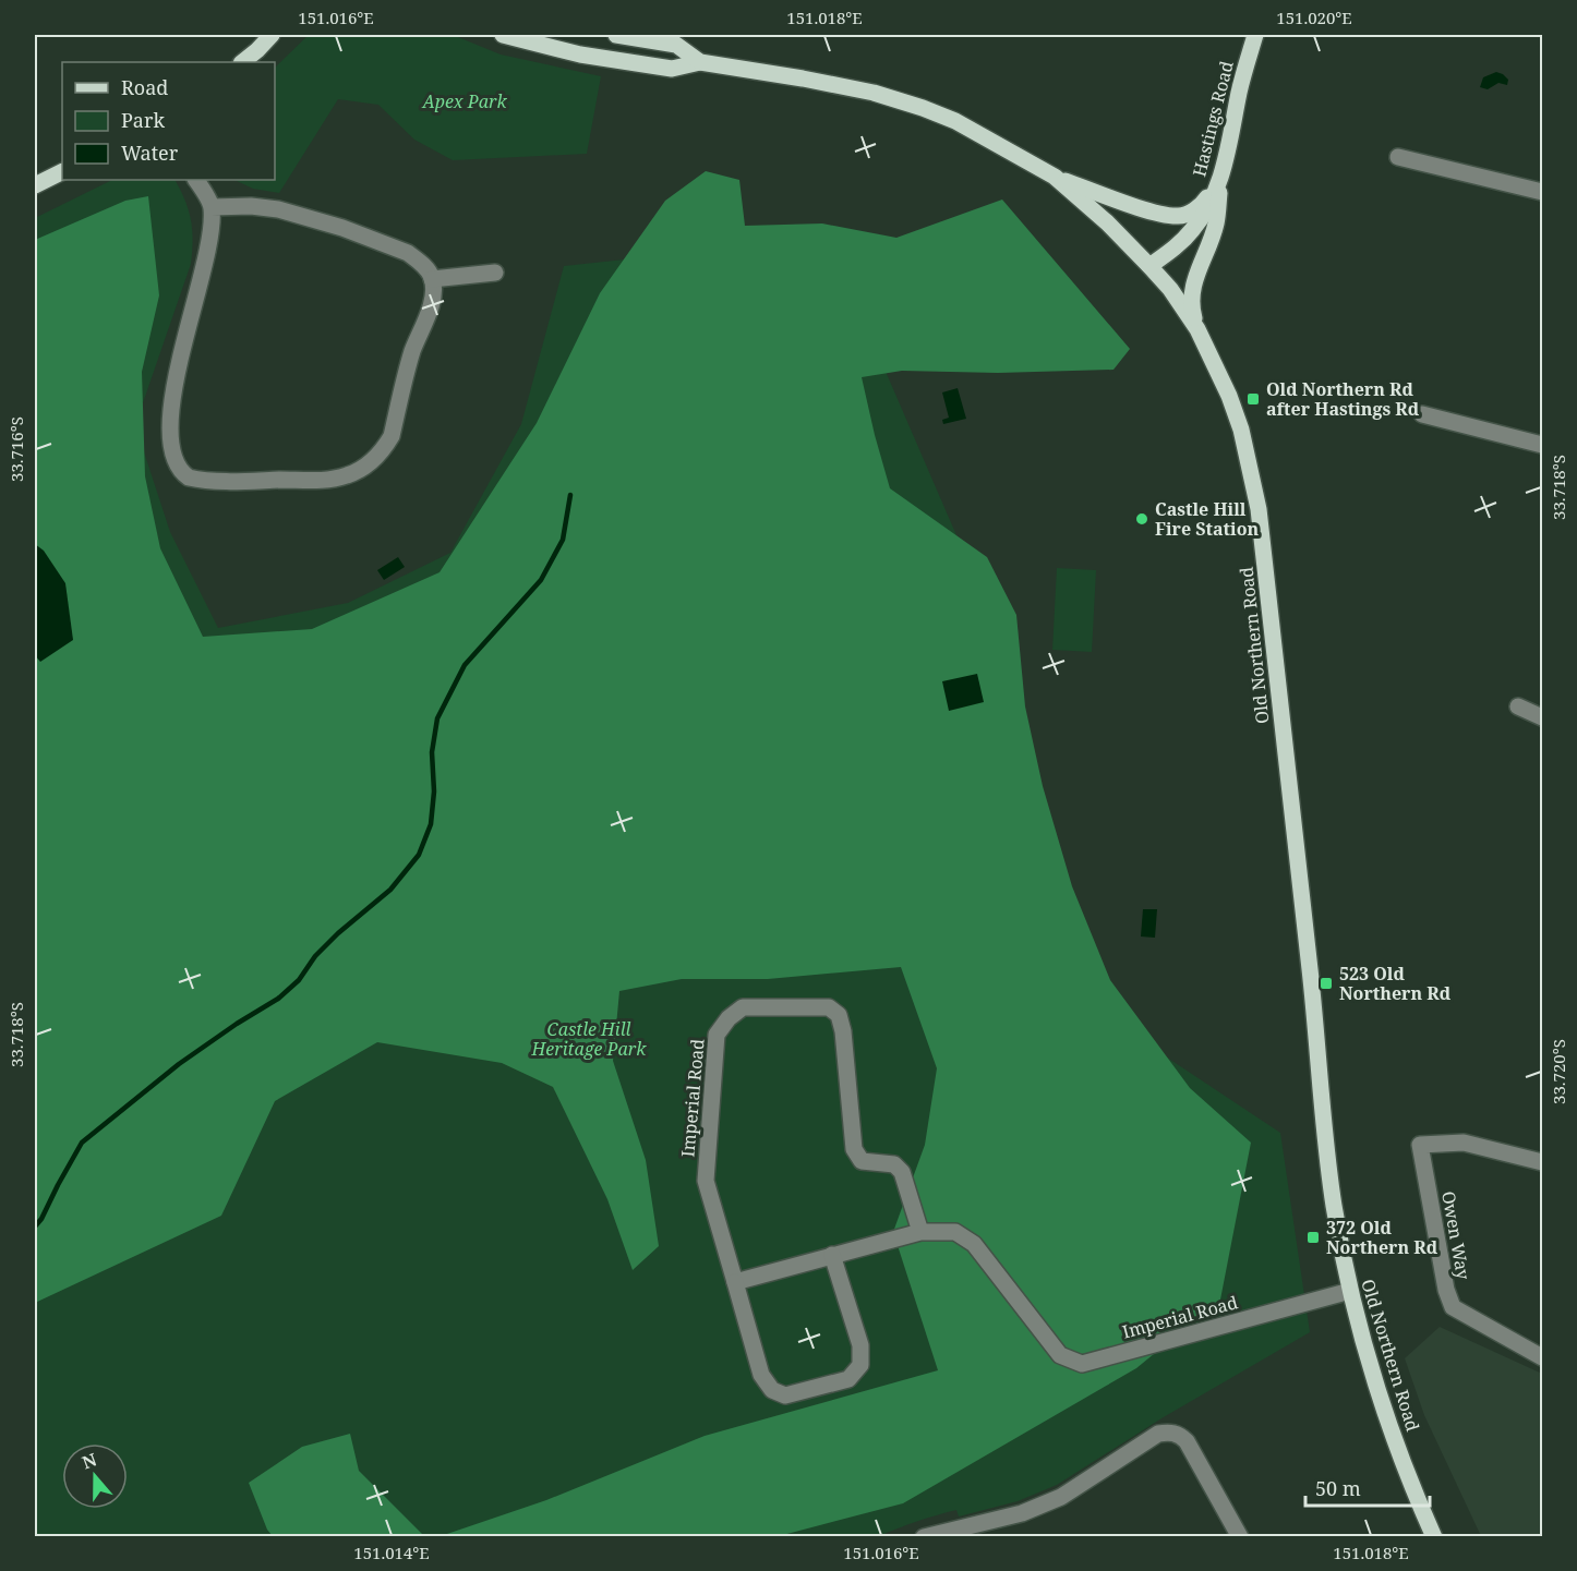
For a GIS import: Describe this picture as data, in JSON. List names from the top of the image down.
{
  "streets": {
    "main road": ["Hastings Road", "Old Northern Road"],
    "street": ["Imperial Road", "Owen Way"]
  },
  "crossings": [
    ["Hastings Road", "Old Northern Road"],
    ["Old Northern Road", "Imperial Road"]
  ],
  "parks": ["Apex Park", "Castle Hill Heritage Park"],
  "places": {
    "transit": ["Old Northern Rd after Hastings Rd", "523 Old Northern Rd", "372 Old Northern Rd"],
    "other": ["Castle Hill Fire Station"]
  },
  "legend": ["Road", "Park", "Water"],
  "scale_bar": "50 m",
  "north": "top",
  "coordinates": [
    "151.016°E",
    "151.018°E",
    "151.020°E",
    "33.716°S",
    "33.718°S",
    "33.720°S",
    "151.014°E"
  ]
}
